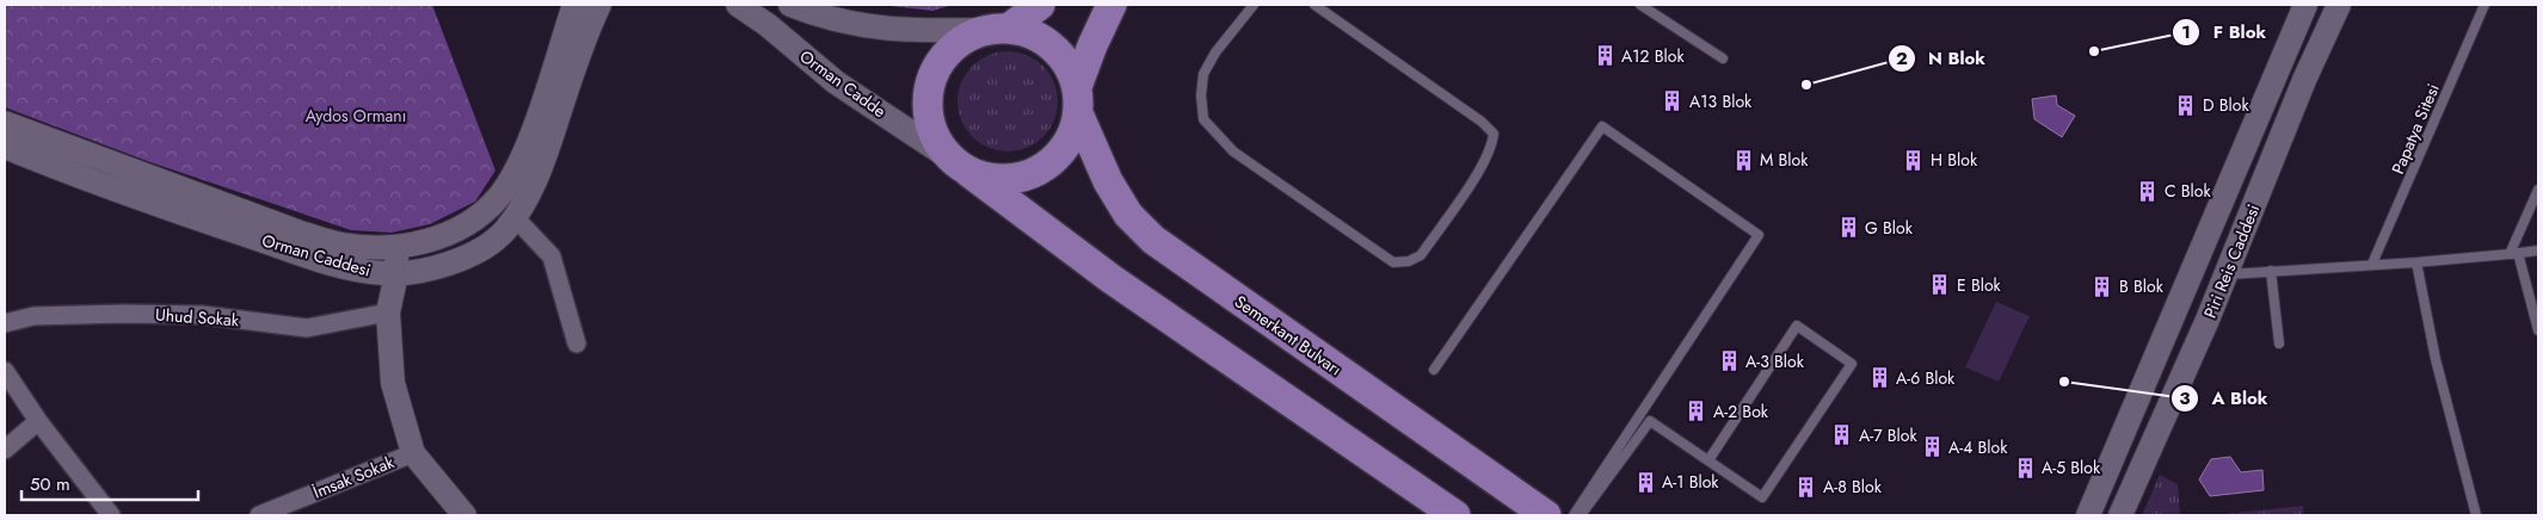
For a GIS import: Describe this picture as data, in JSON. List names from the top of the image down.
{
  "streets": {
    "main road": ["Semerkant Bulvarı"],
    "street": [
      "Orman Cadde",
      "Orman Caddesi",
      "Piri Reis Caddesi",
      "Uhud Sokak",
      "İmsak Sokak"
    ],
    "lane": ["Papatya Sitesi"]
  },
  "crossings": [
    ["Orman Cadde", "Semerkant Bulvarı"]
  ],
  "parks": ["Aydos Ormanı"],
  "places": {
    "other": ["F Blok", "N Blok", "A Blok"],
    "building": [
      "A12 Blok",
      "A13 Blok",
      "D Blok",
      "M Blok",
      "H Blok",
      "C Blok",
      "G Blok",
      "E Blok",
      "B Blok",
      "A-3 Blok",
      "A-6 Blok",
      "A-2 Bok",
      "A-7 Blok",
      "A-4 Blok",
      "A-5 Blok",
      "A-1 Blok",
      "A-8 Blok"
    ]
  },
  "scale_bar": "50 m"
}
